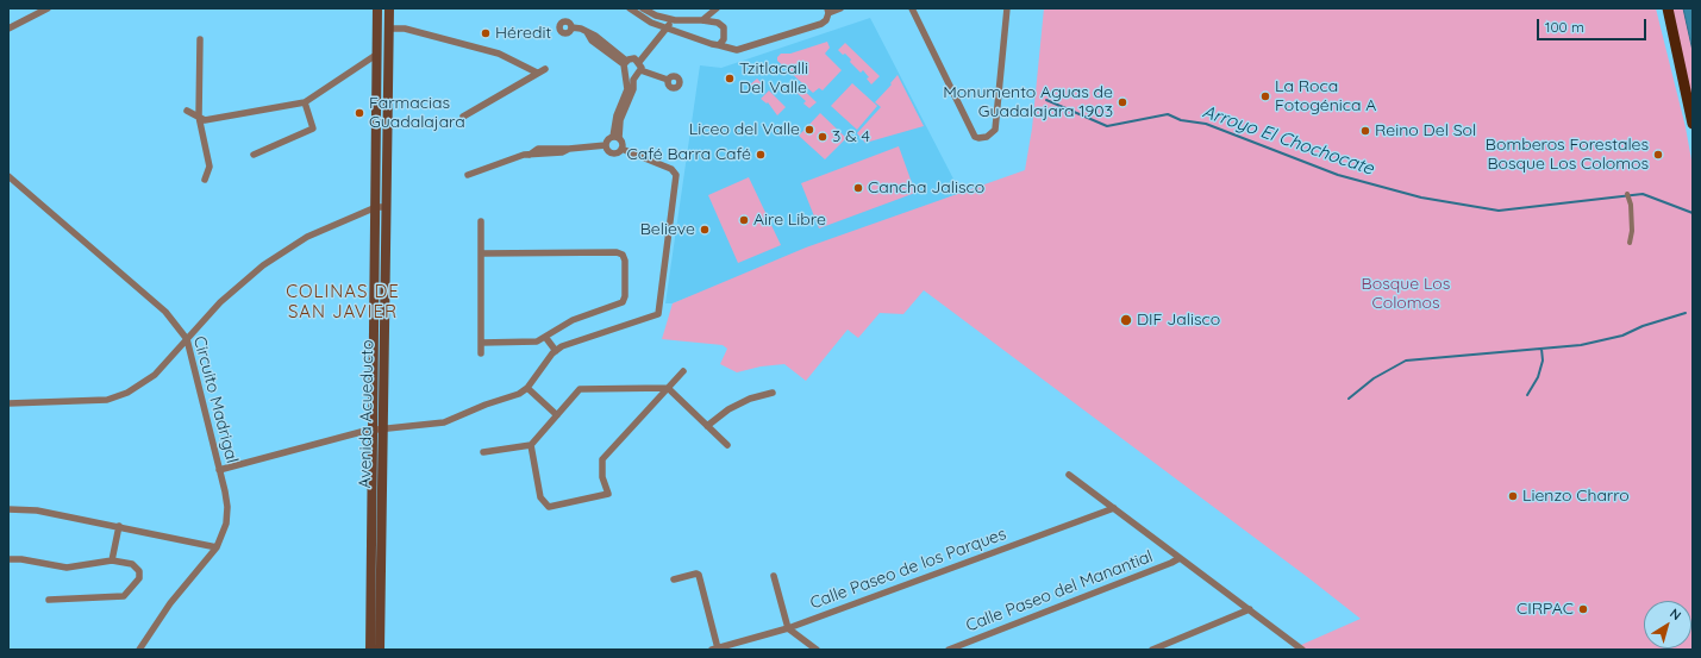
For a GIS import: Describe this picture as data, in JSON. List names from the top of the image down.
{
  "streets": {
    "main road": ["Avenida Acueducto"],
    "street": ["Circuito Madrigal", "Calle Paseo de los Parques", "Calle Paseo del Manantial"]
  },
  "districts": ["COLINAS DE SAN JAVIER"],
  "water": ["Arroyo El Chochocate"],
  "parks": ["Bosque Los Colomos"],
  "places": [
    "Héredit",
    "Tzitlacalli Del Valle",
    "La Roca Fotogénica A",
    "Monumento Aguas de Guadalajara 1903",
    "Farmacias Guadalajara",
    "Liceo del Valle",
    "Reino Del Sol",
    "3 & 4",
    "Café Barra Café",
    "Bomberos Forestales Bosque Los Colomos",
    "Cancha Jalisco",
    "Aire Libre",
    "Believe",
    "DIF Jalisco",
    "Lienzo Charro",
    "CIRPAC"
  ],
  "scale_bar": "100 m",
  "north": "top right"
}
